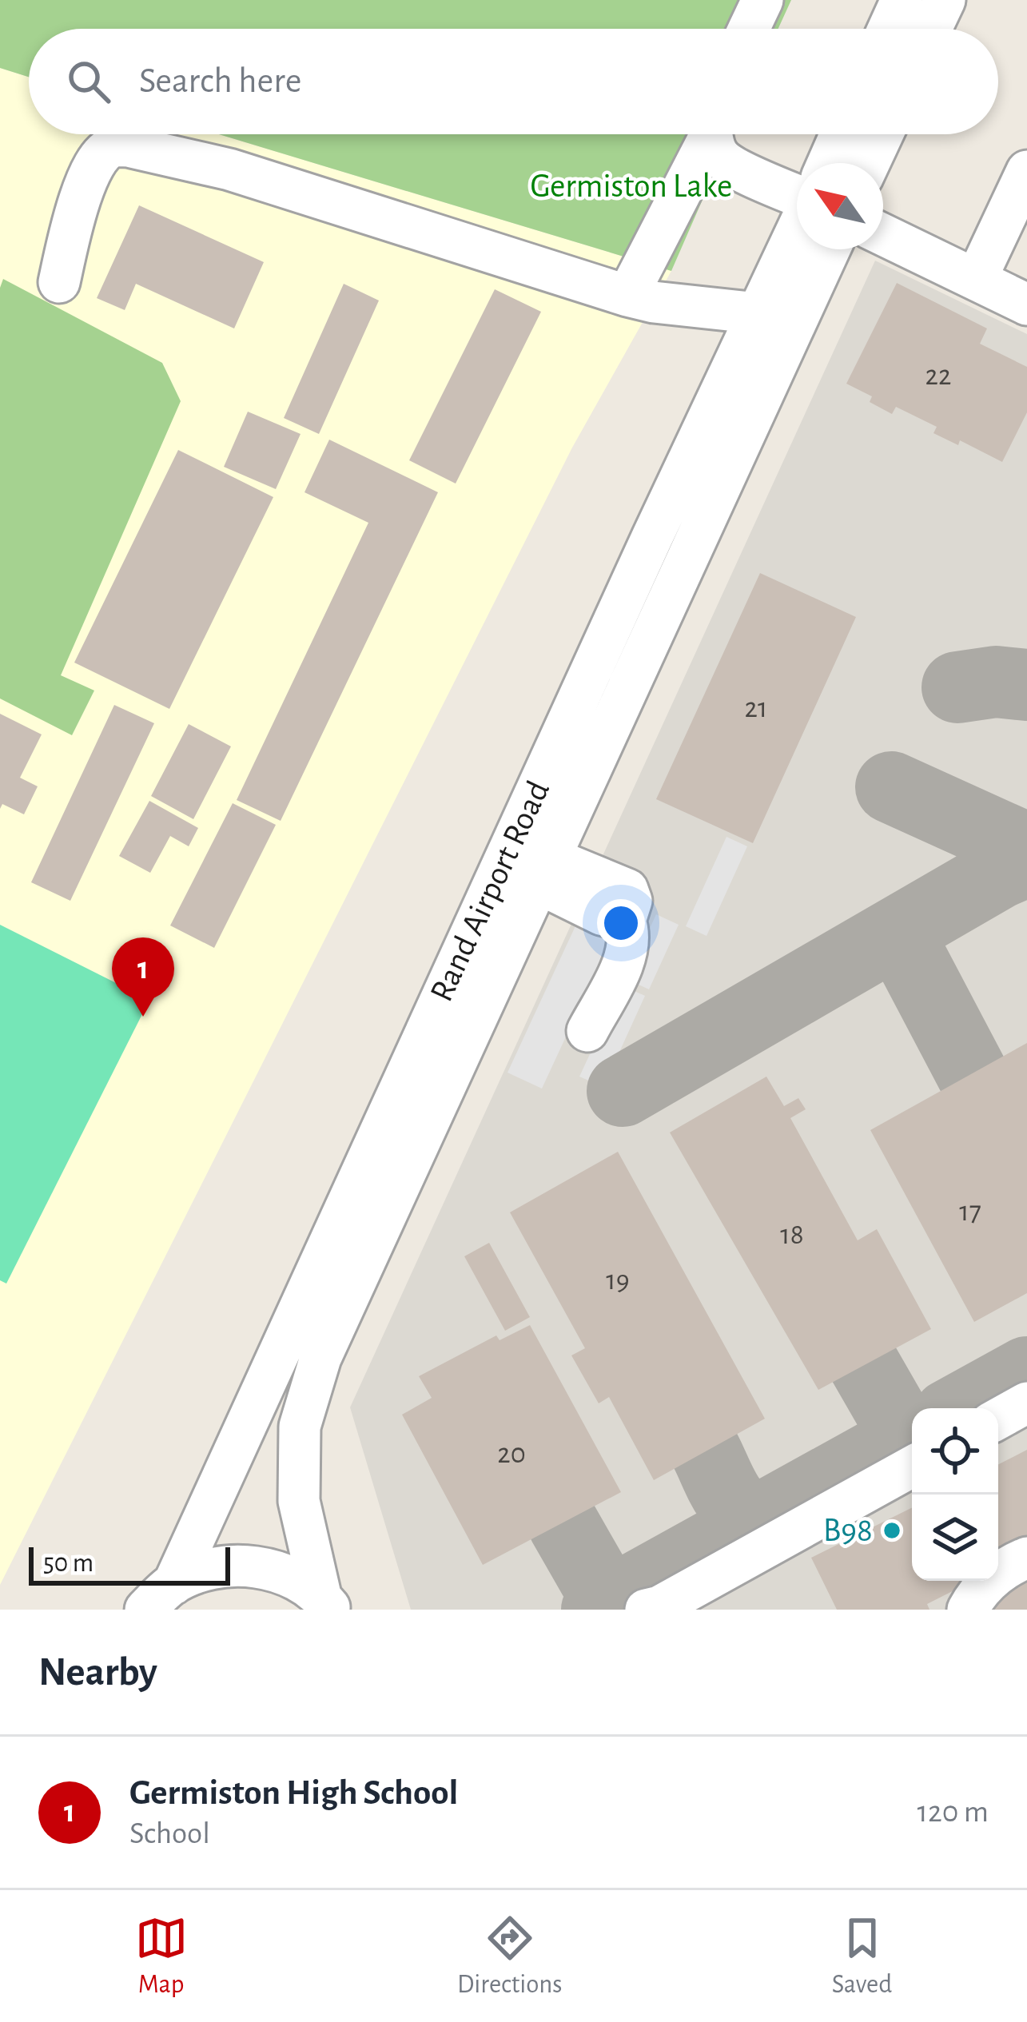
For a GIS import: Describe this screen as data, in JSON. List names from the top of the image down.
{
  "streets": {
    "street": ["Rand Airport Road"]
  },
  "parks": ["Germiston Lake"],
  "places": ["B98"],
  "house_numbers": [
    "22",
    "21",
    "17",
    "18",
    "19",
    "20"
  ],
  "scale_bar": "50 m",
  "north": "top left",
  "page": {
    "search": "Search here",
    "pins": "1",
    "scale": "50 m",
    "heading": "Nearby",
    "list": [
      {
        "mark": "1",
        "name": "Germiston High School",
        "note": "School",
        "value": "120 m"
      }
    ],
    "nav": ["Map", "Directions", "Saved"]
  }
}
